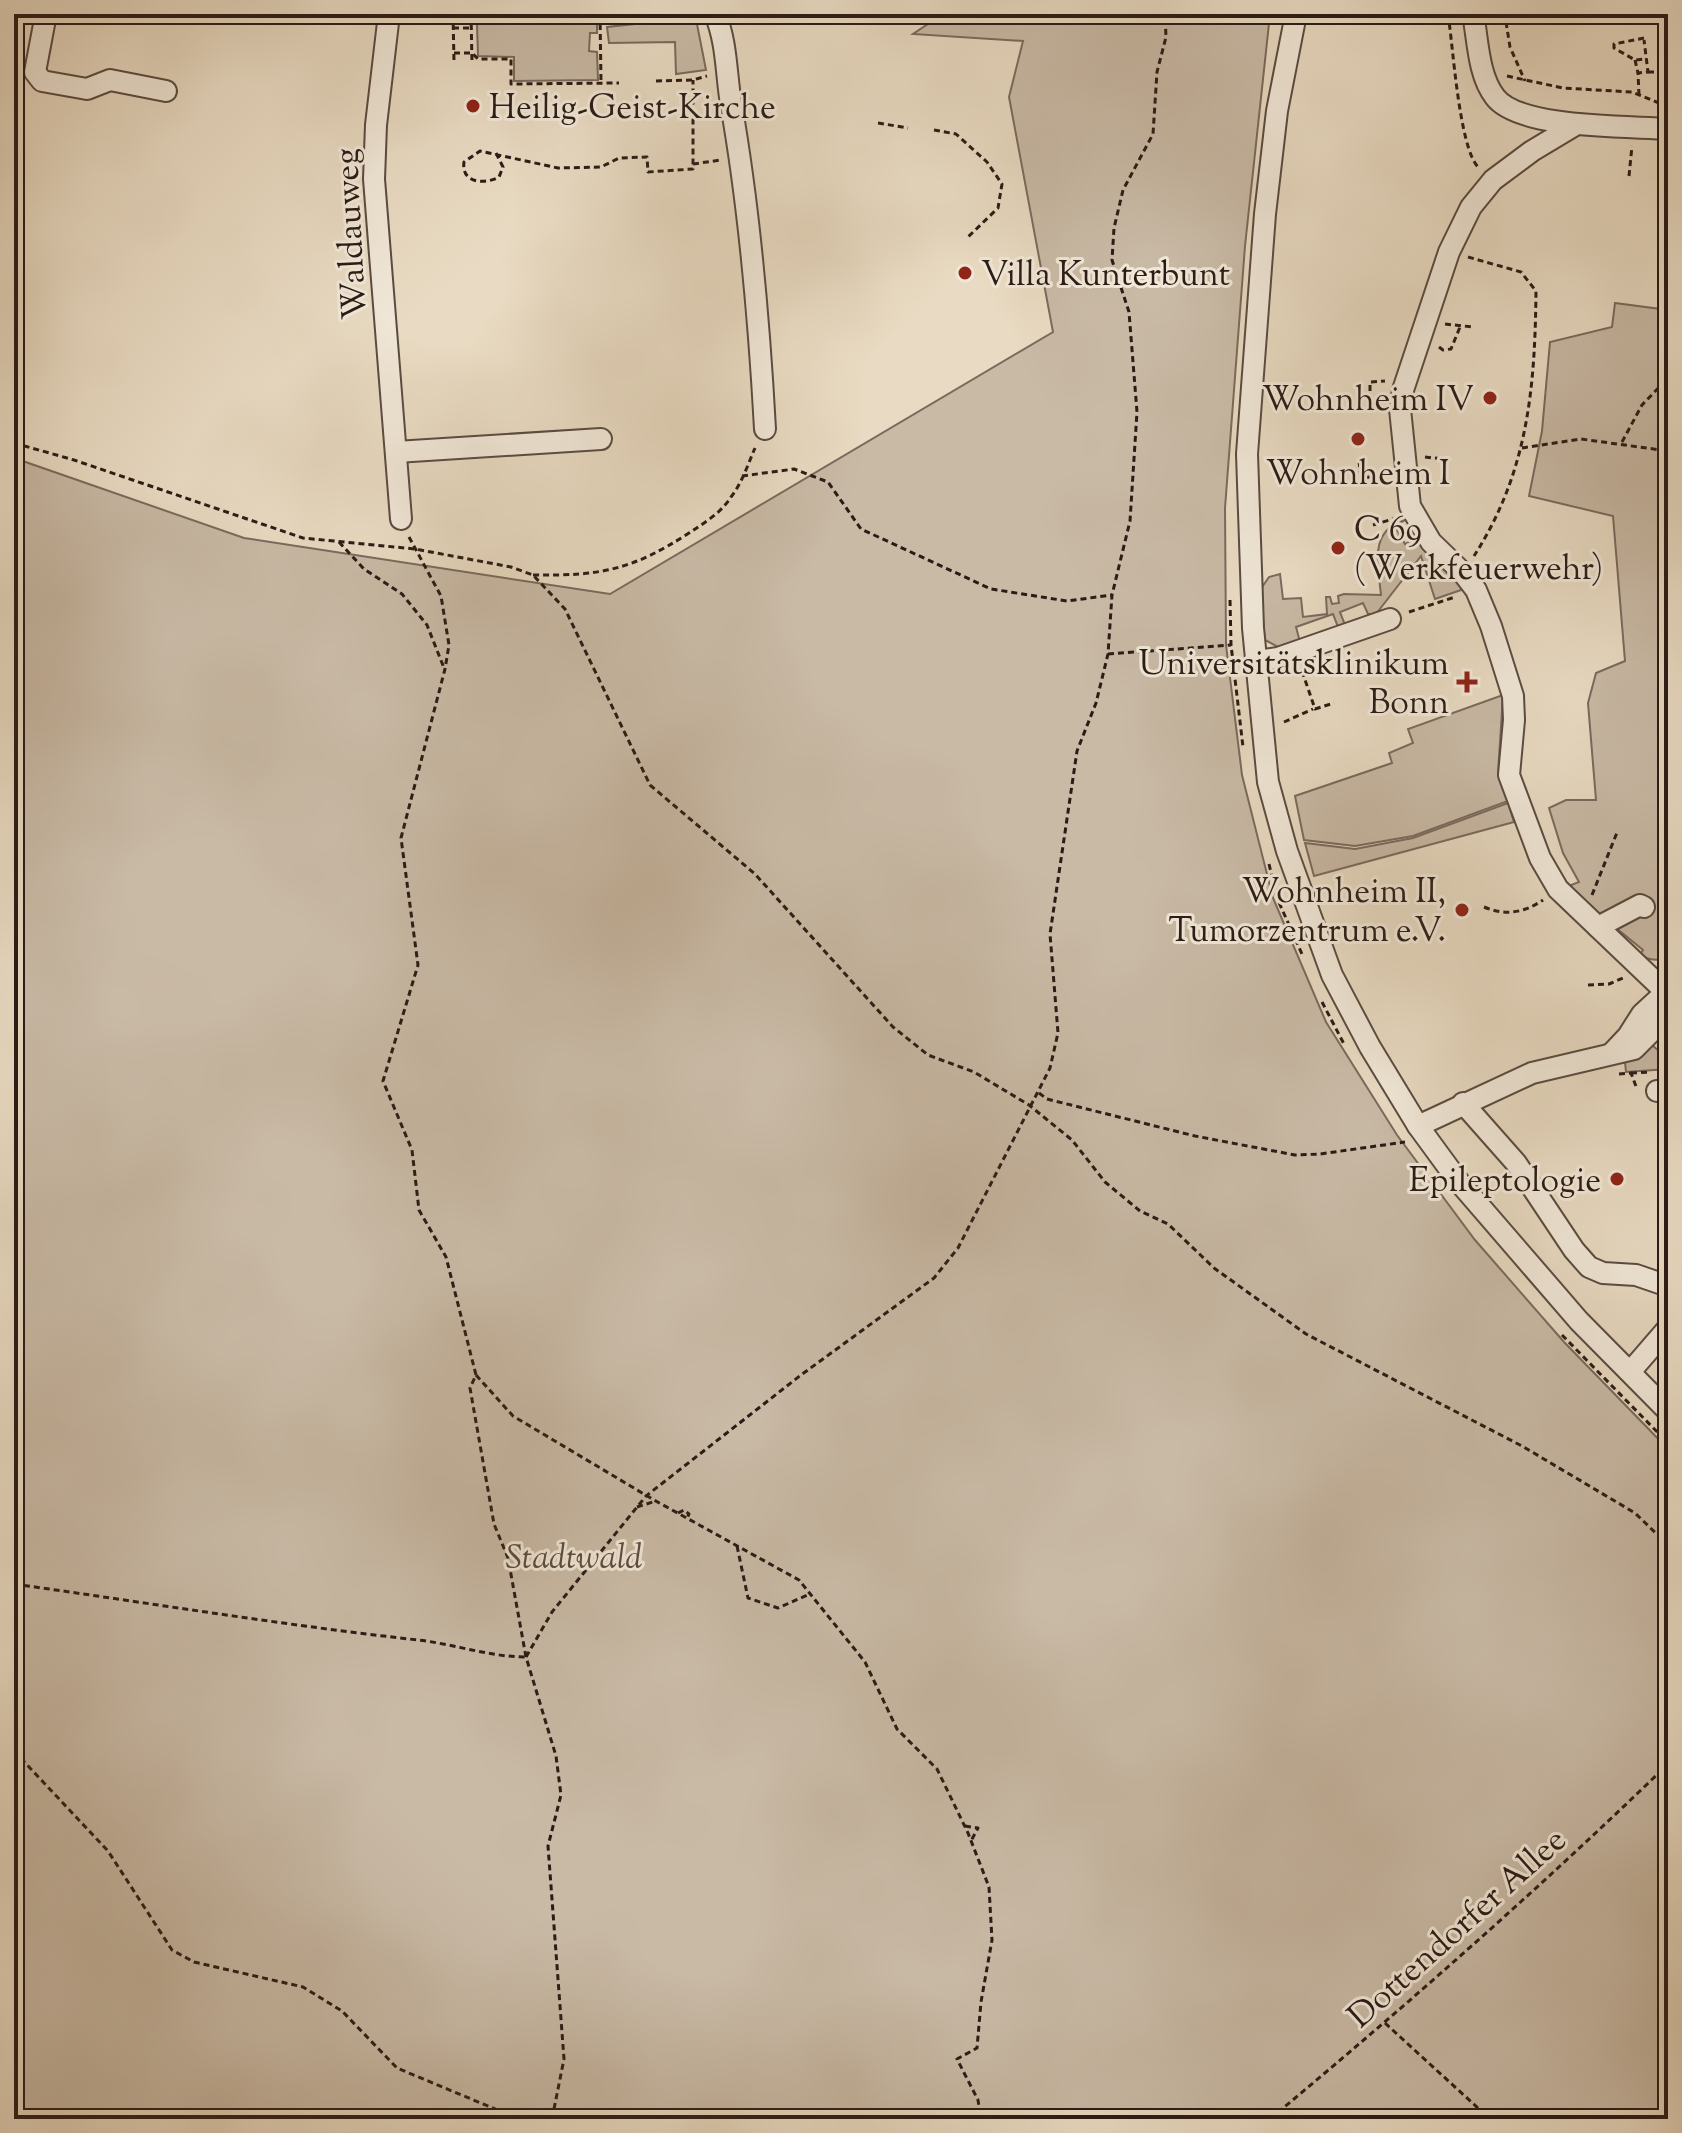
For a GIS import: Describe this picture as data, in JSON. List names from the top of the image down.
{
  "streets": {
    "street": ["Waldauweg"],
    "path": ["Dottendorfer Allee"]
  },
  "parks": ["Stadtwald"],
  "places": {
    "other": [
      "Heilig-Geist-Kirche",
      "Villa Kunterbunt",
      "Wohnheim IV",
      "Wohnheim I",
      "C 69 (Werkfeuerwehr)",
      "Wohnheim II, Tumorzentrum e.V.",
      "Epileptologie"
    ],
    "health": ["Universitätsklinikum Bonn"]
  }
}
